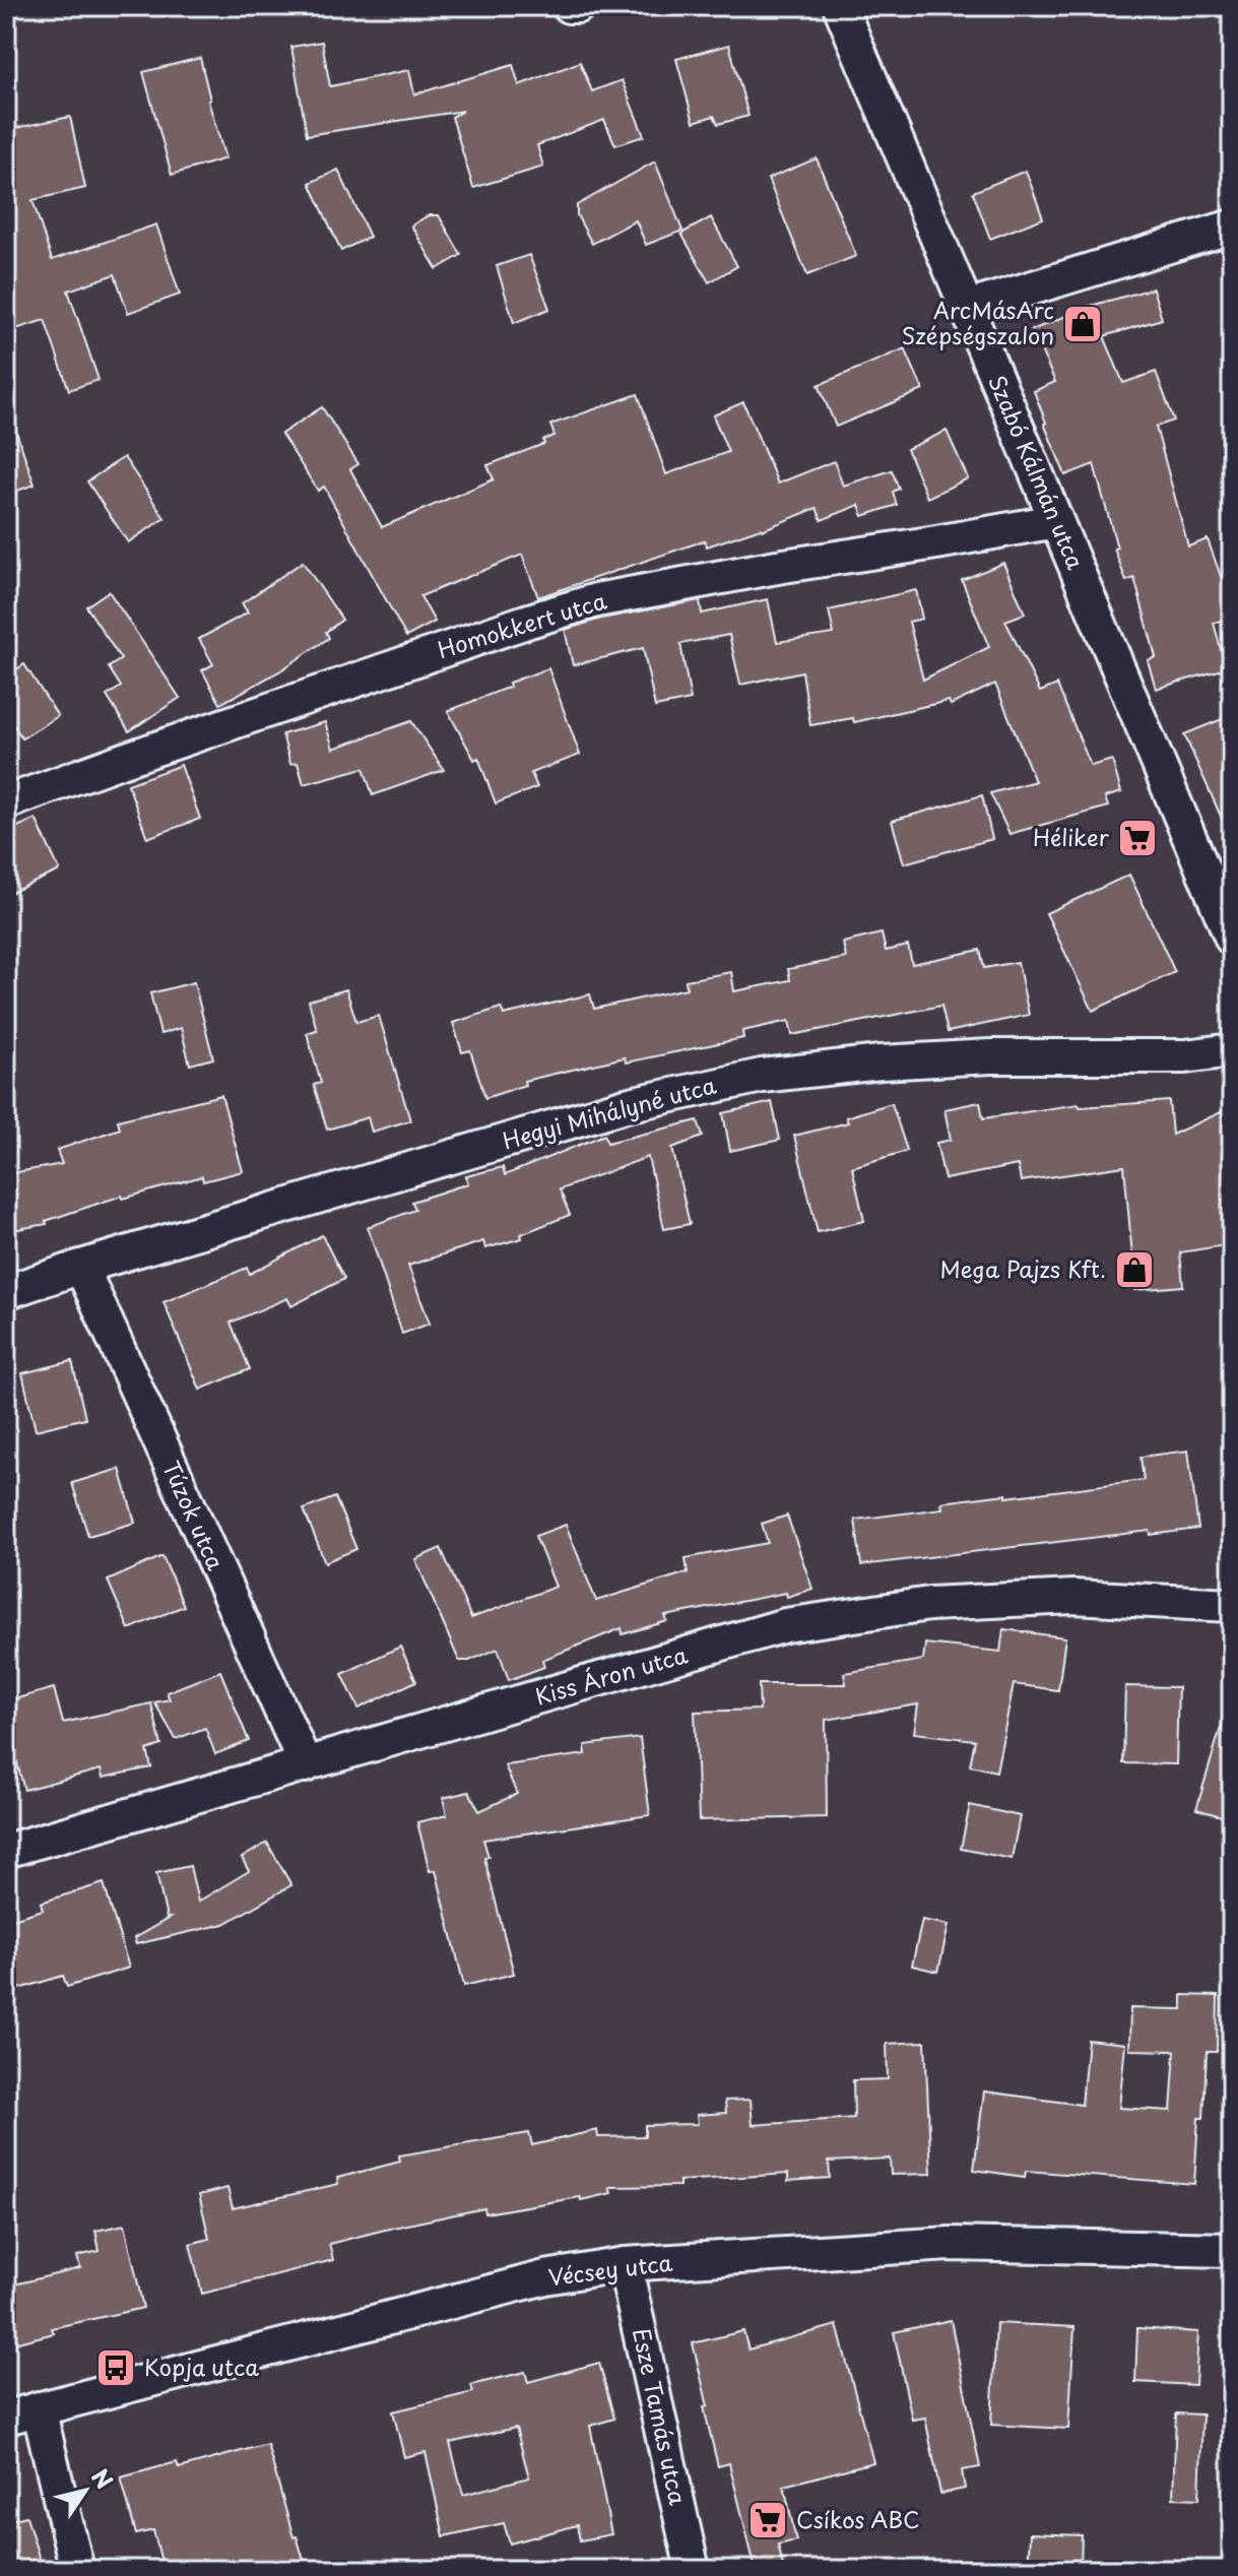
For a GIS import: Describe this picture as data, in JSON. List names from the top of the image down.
{
  "streets": {
    "street": [
      "Szabó Kálmán utca",
      "Homokkert utca",
      "Hegyi Mihályné utca",
      "Túzok utca",
      "Kiss Áron utca",
      "Vécsey utca",
      "Esze Tamás utca"
    ]
  },
  "crossings": [
    ["Szabó Kálmán utca", "Homokkert utca"],
    ["Hegyi Mihályné utca", "Túzok utca"],
    ["Túzok utca", "Kiss Áron utca"],
    ["Vécsey utca", "Esze Tamás utca"]
  ],
  "places": {
    "shop": ["ArcMásArc Szépségszalon", "Mega Pajzs Kft."],
    "supermarket": ["Héliker", "Csíkos ABC"],
    "bus stop": ["Kopja utca"]
  },
  "north": "top right"
}
